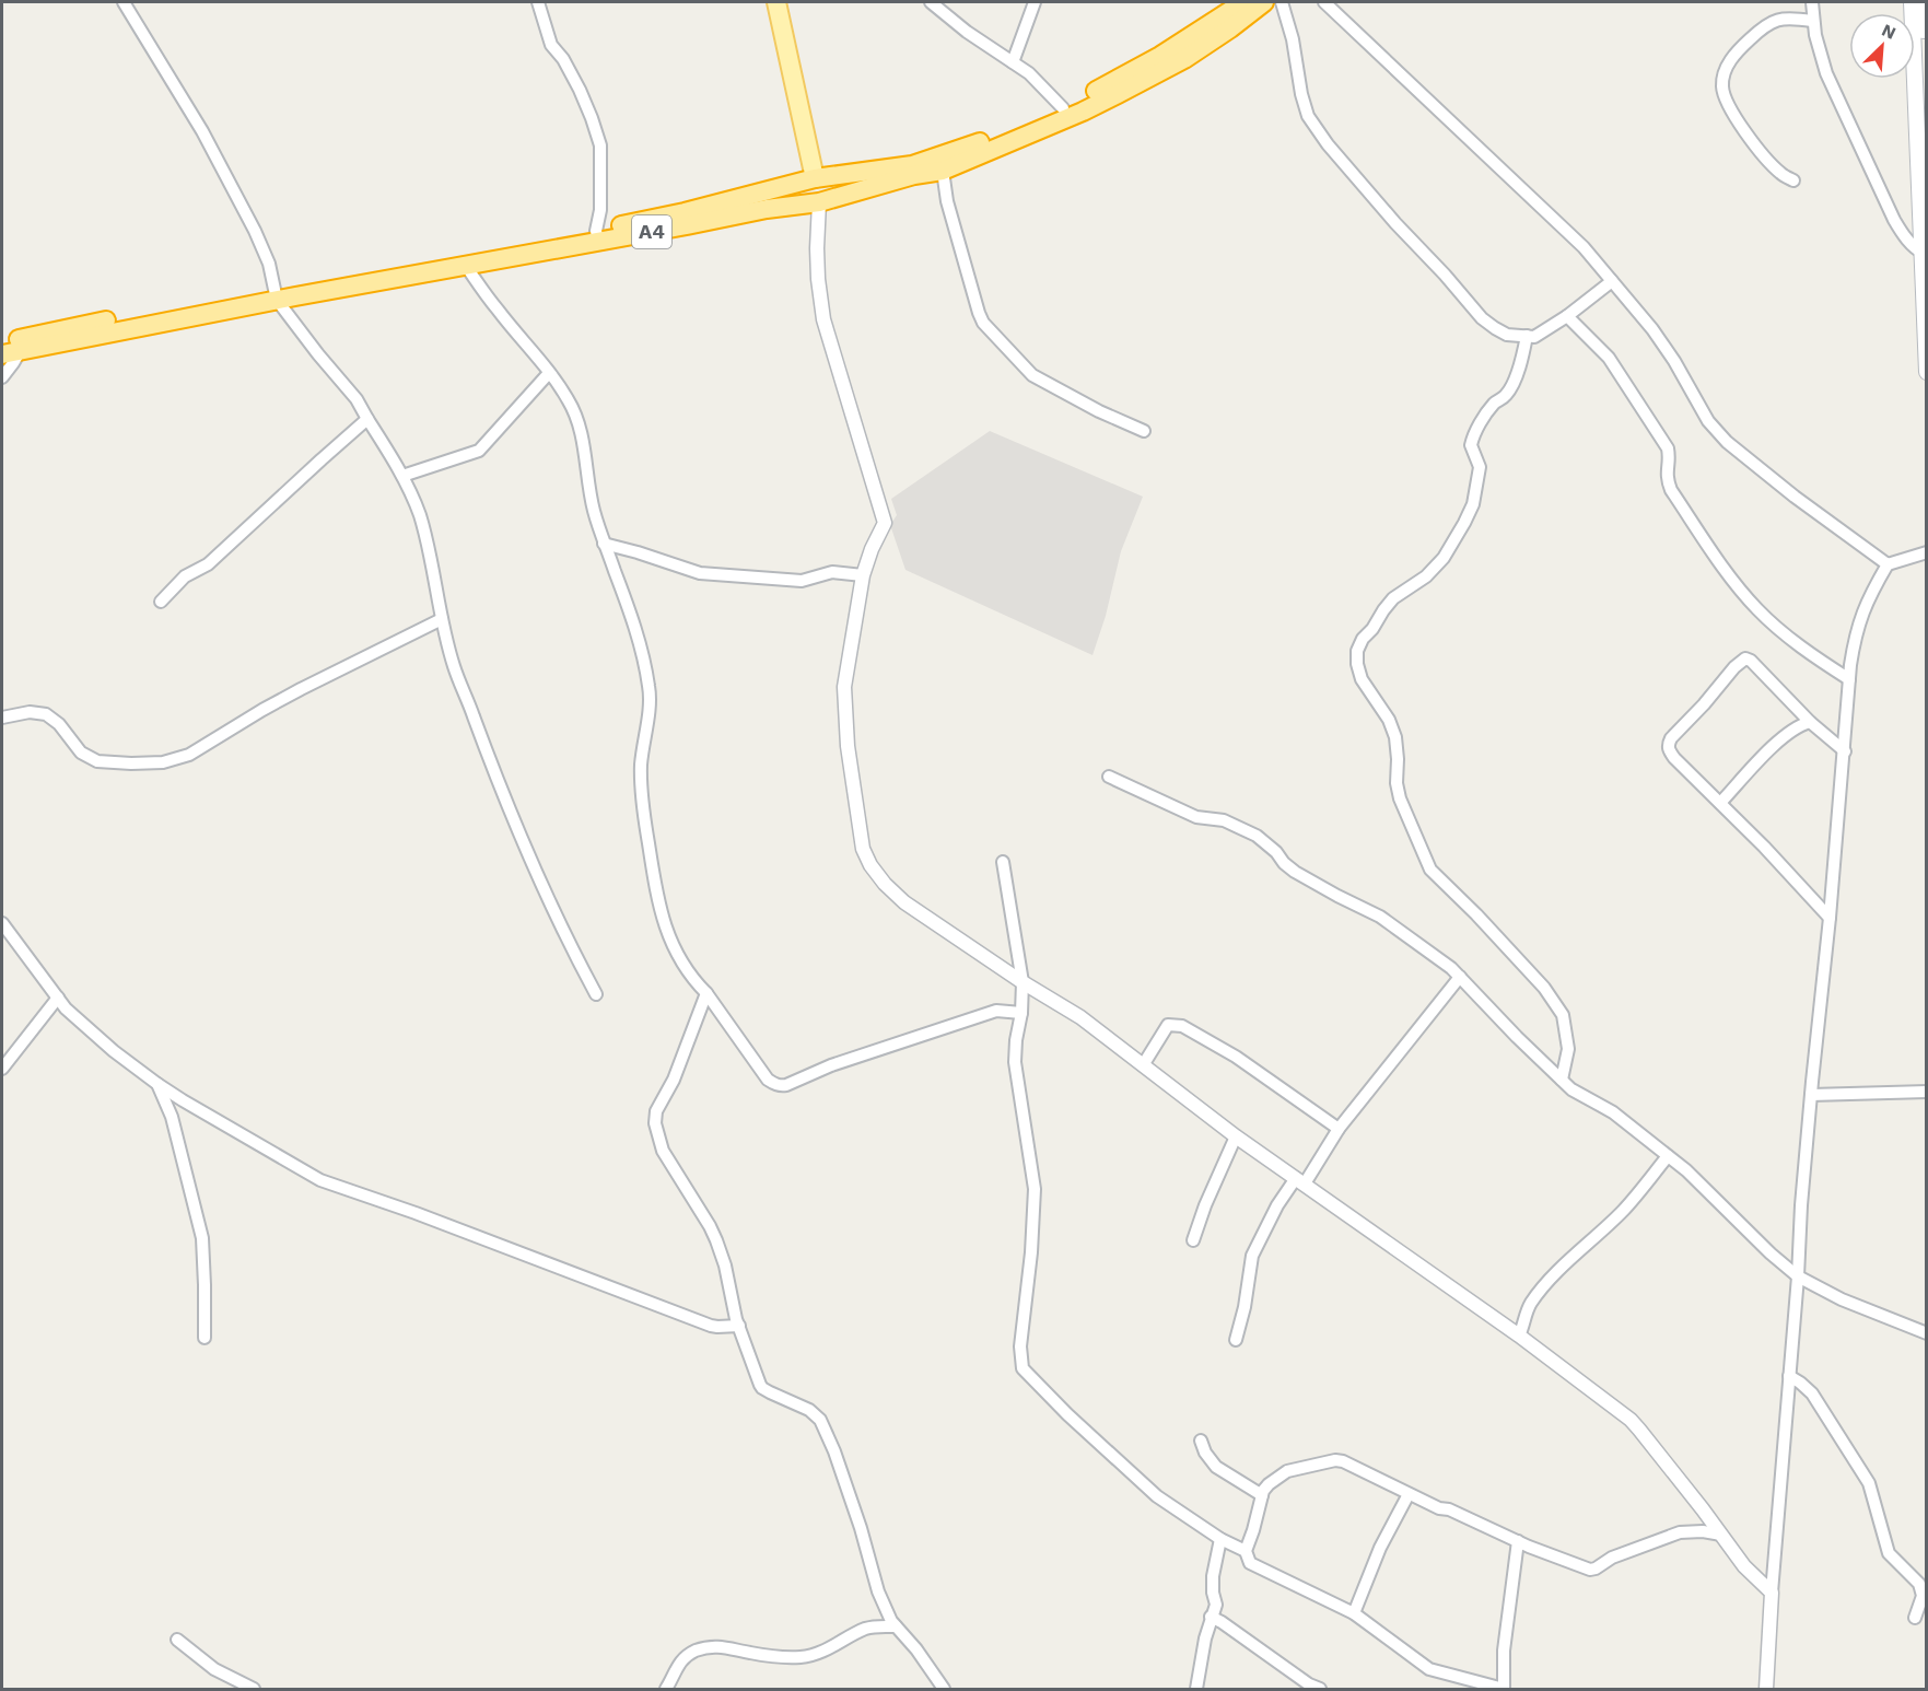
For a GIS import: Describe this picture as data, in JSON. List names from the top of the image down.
{
  "streets": {
    "highway": ["A4"]
  },
  "north": "top right"
}
